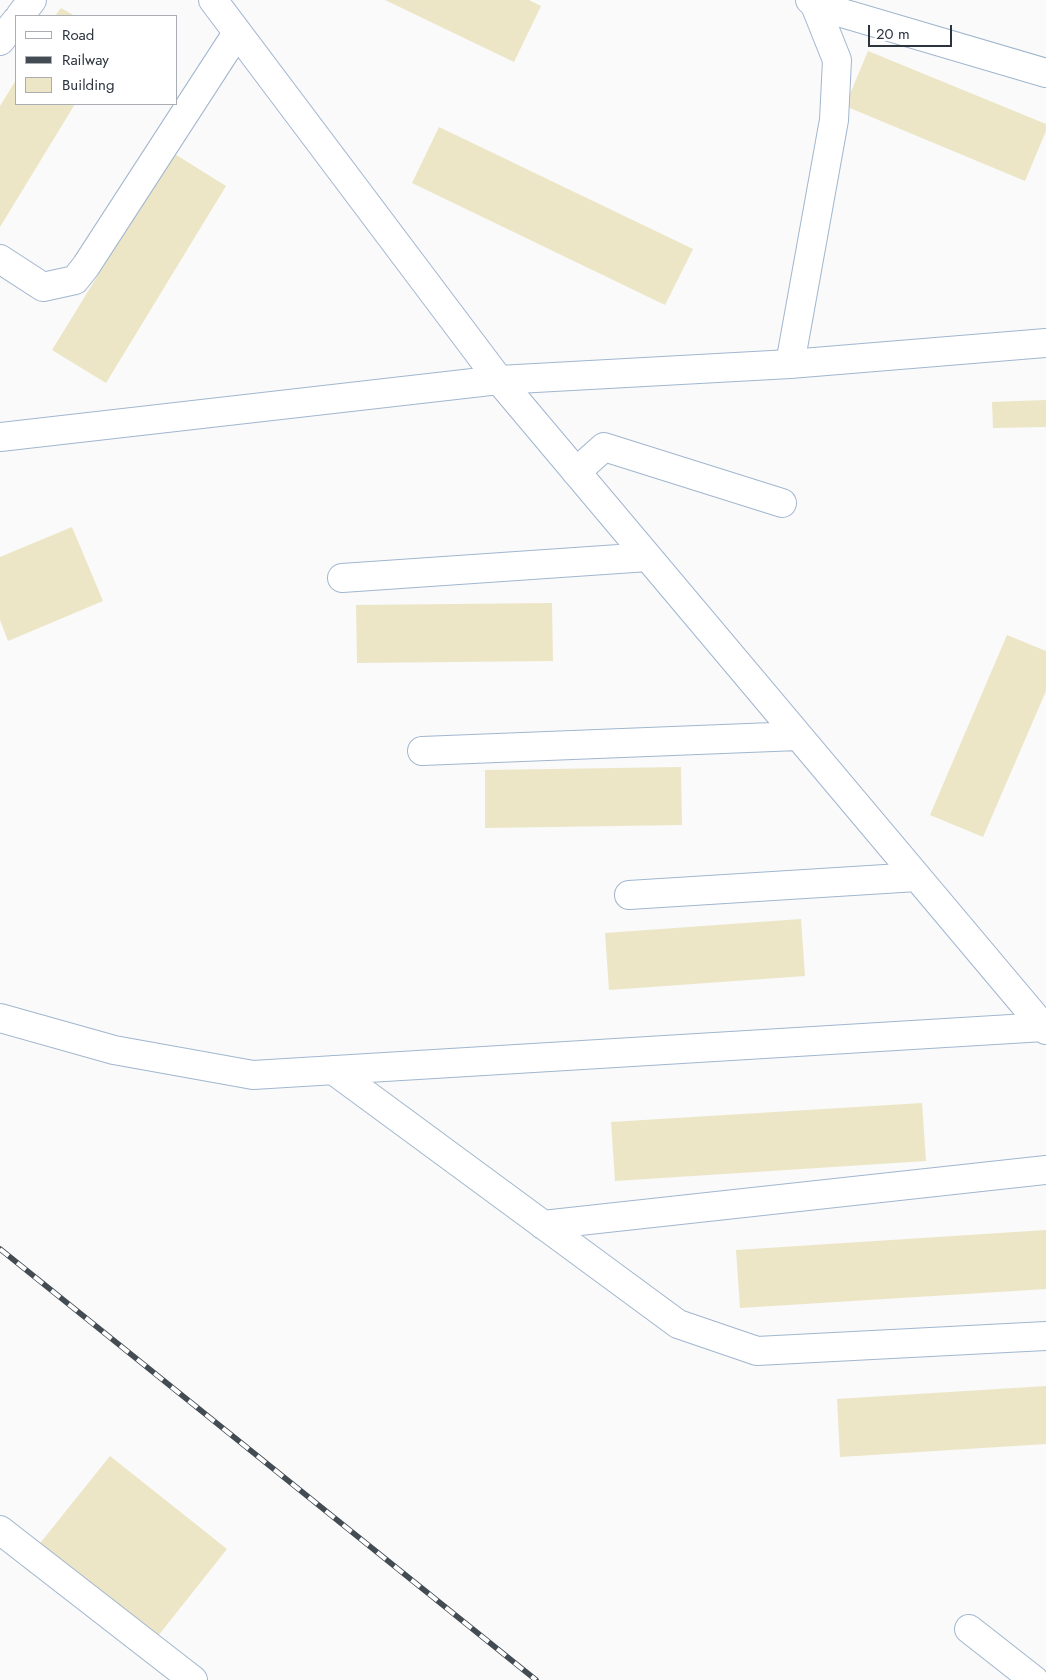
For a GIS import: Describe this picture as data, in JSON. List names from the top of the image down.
{
  "legend": ["Road", "Railway", "Building"],
  "scale_bar": "20 m"
}
